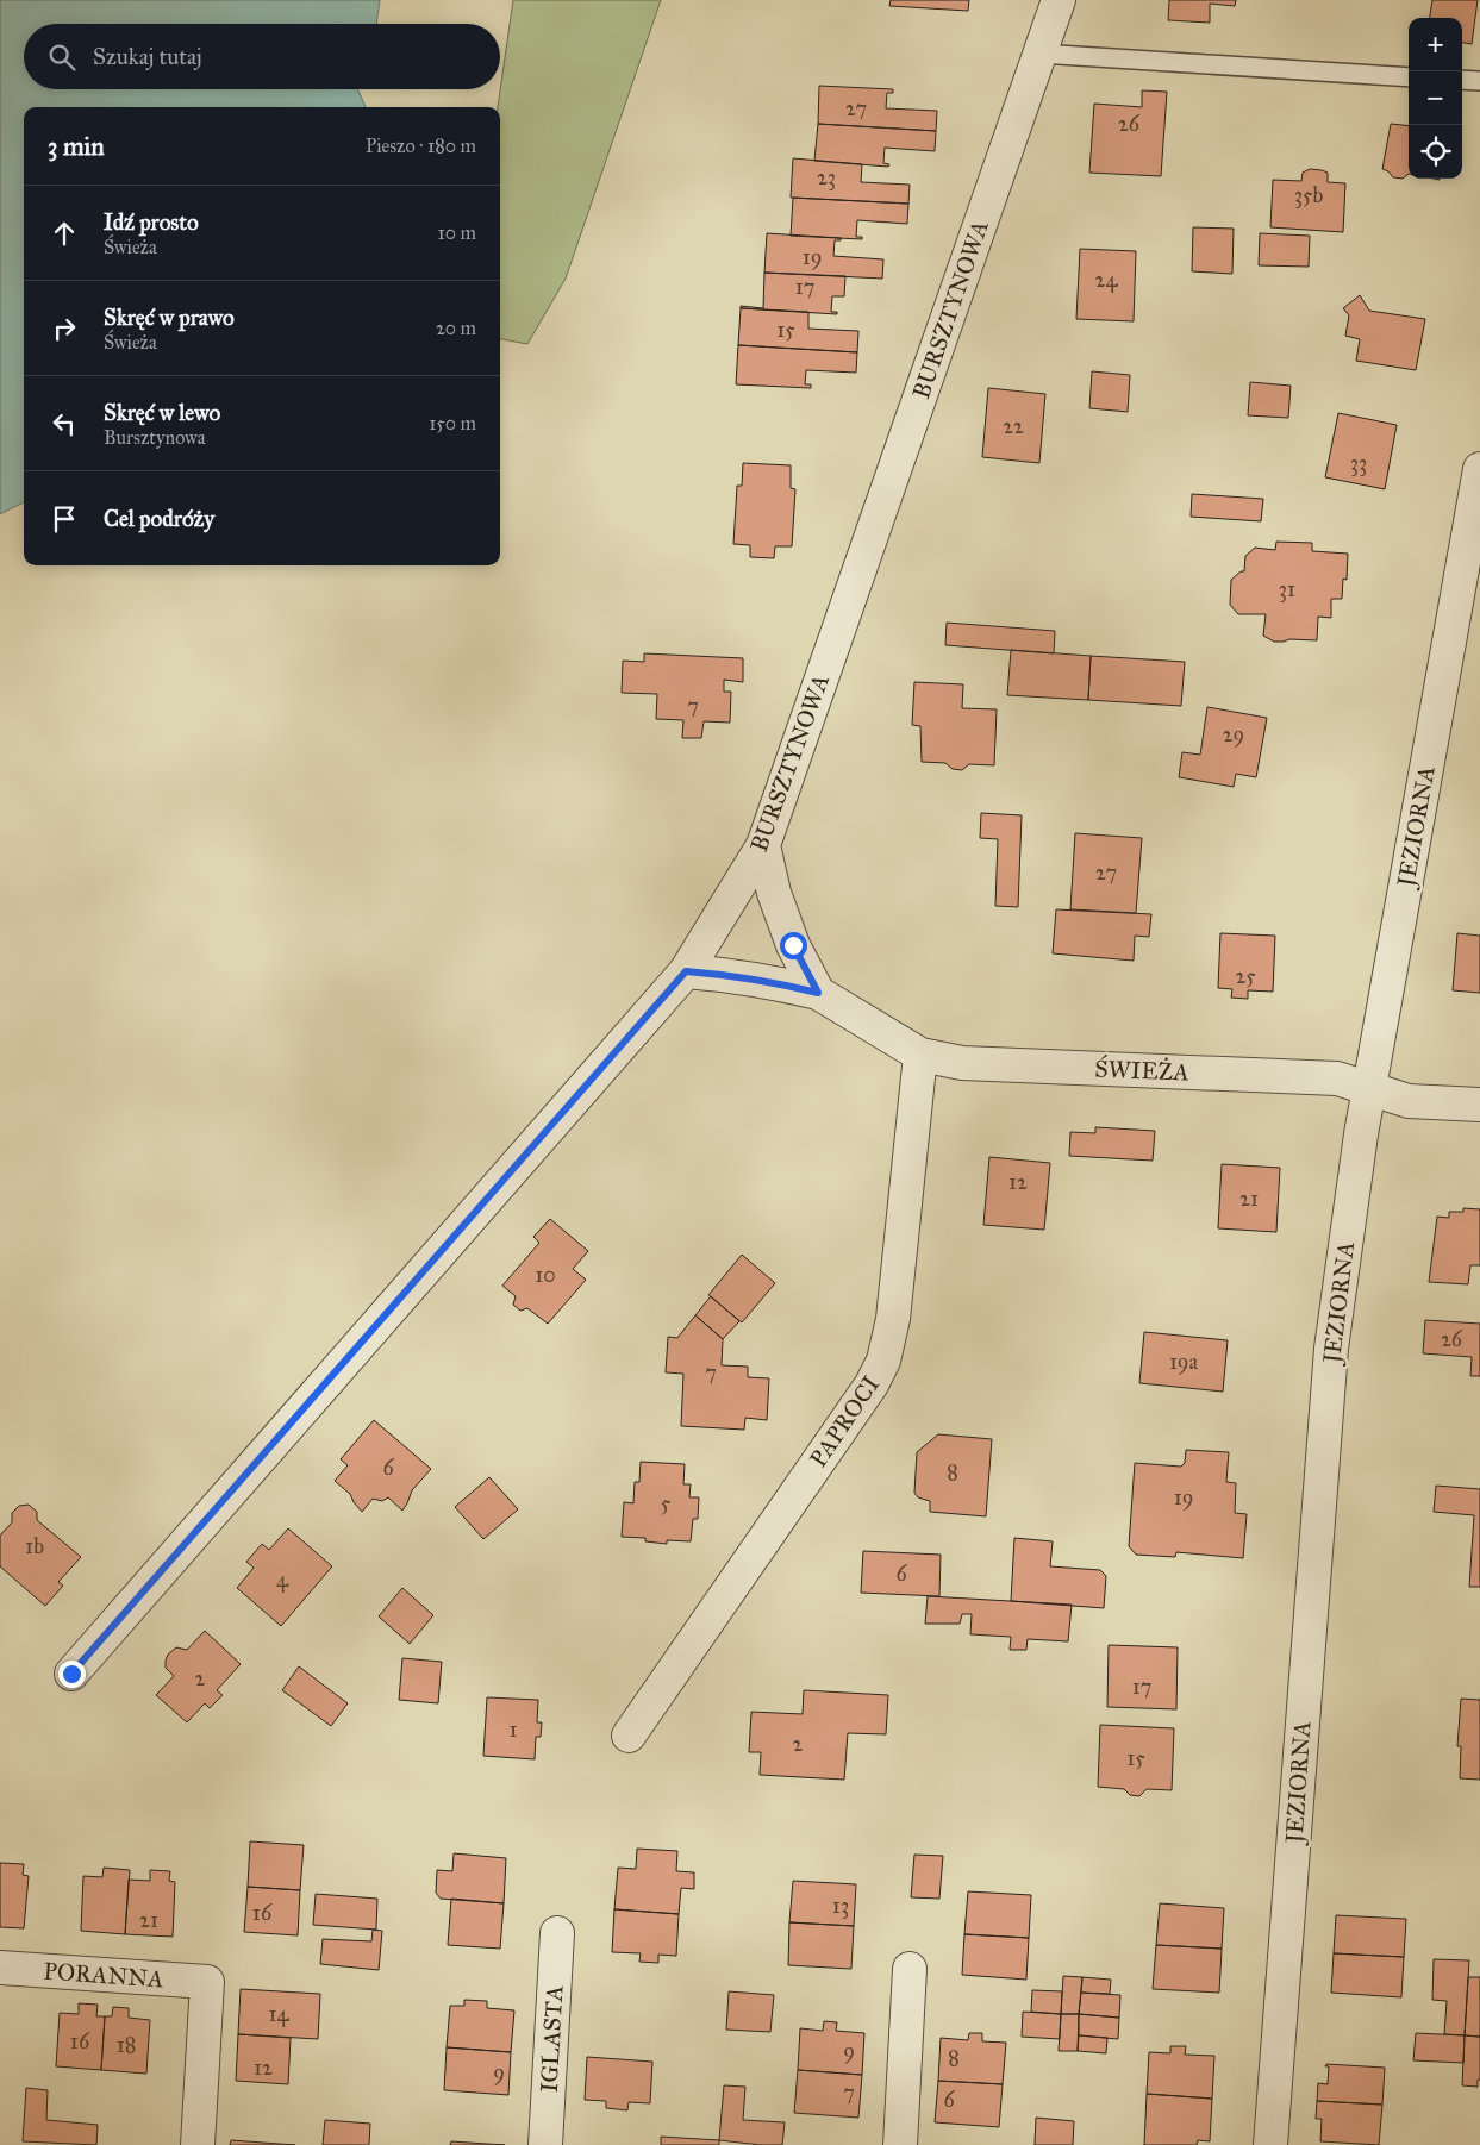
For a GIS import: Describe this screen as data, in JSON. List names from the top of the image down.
{
  "streets": {
    "street": [
      "BURSZTYNOWA",
      "JEZIORNA",
      "ŚWIEŻA",
      "PAPROCI",
      "PORANNA",
      "IGLASTA"
    ]
  },
  "crossings": [
    ["BURSZTYNOWA", "ŚWIEŻA"],
    ["JEZIORNA", "ŚWIEŻA"],
    ["ŚWIEŻA", "PAPROCI"]
  ],
  "house_numbers": [
    "27",
    "26",
    "23",
    "35b",
    "19",
    "24",
    "17",
    "15",
    "22",
    "33",
    "31",
    "7",
    "29",
    "27",
    "25",
    "12",
    "21",
    "10",
    "26",
    "19a",
    "7",
    "6",
    "8",
    "19",
    "5",
    "1b",
    "6",
    "4",
    "2",
    "17",
    "1",
    "2",
    "15",
    "13",
    "16",
    "21",
    "14",
    "16",
    "18",
    "9",
    "8",
    "12",
    "9",
    "7",
    "6"
  ],
  "page": {
    "map_buttons": ["+", "−"],
    "search": "Szukaj tutaj",
    "heading": ["3 min", "Pieszo · 180 m"],
    "list": [
      ["Idź prosto", "Świeża", "10 m"],
      ["Skręć w prawo", "Świeża", "20 m"],
      ["Skręć w lewo", "Bursztynowa", "150 m"],
      "Cel podróży"
    ]
  }
}
